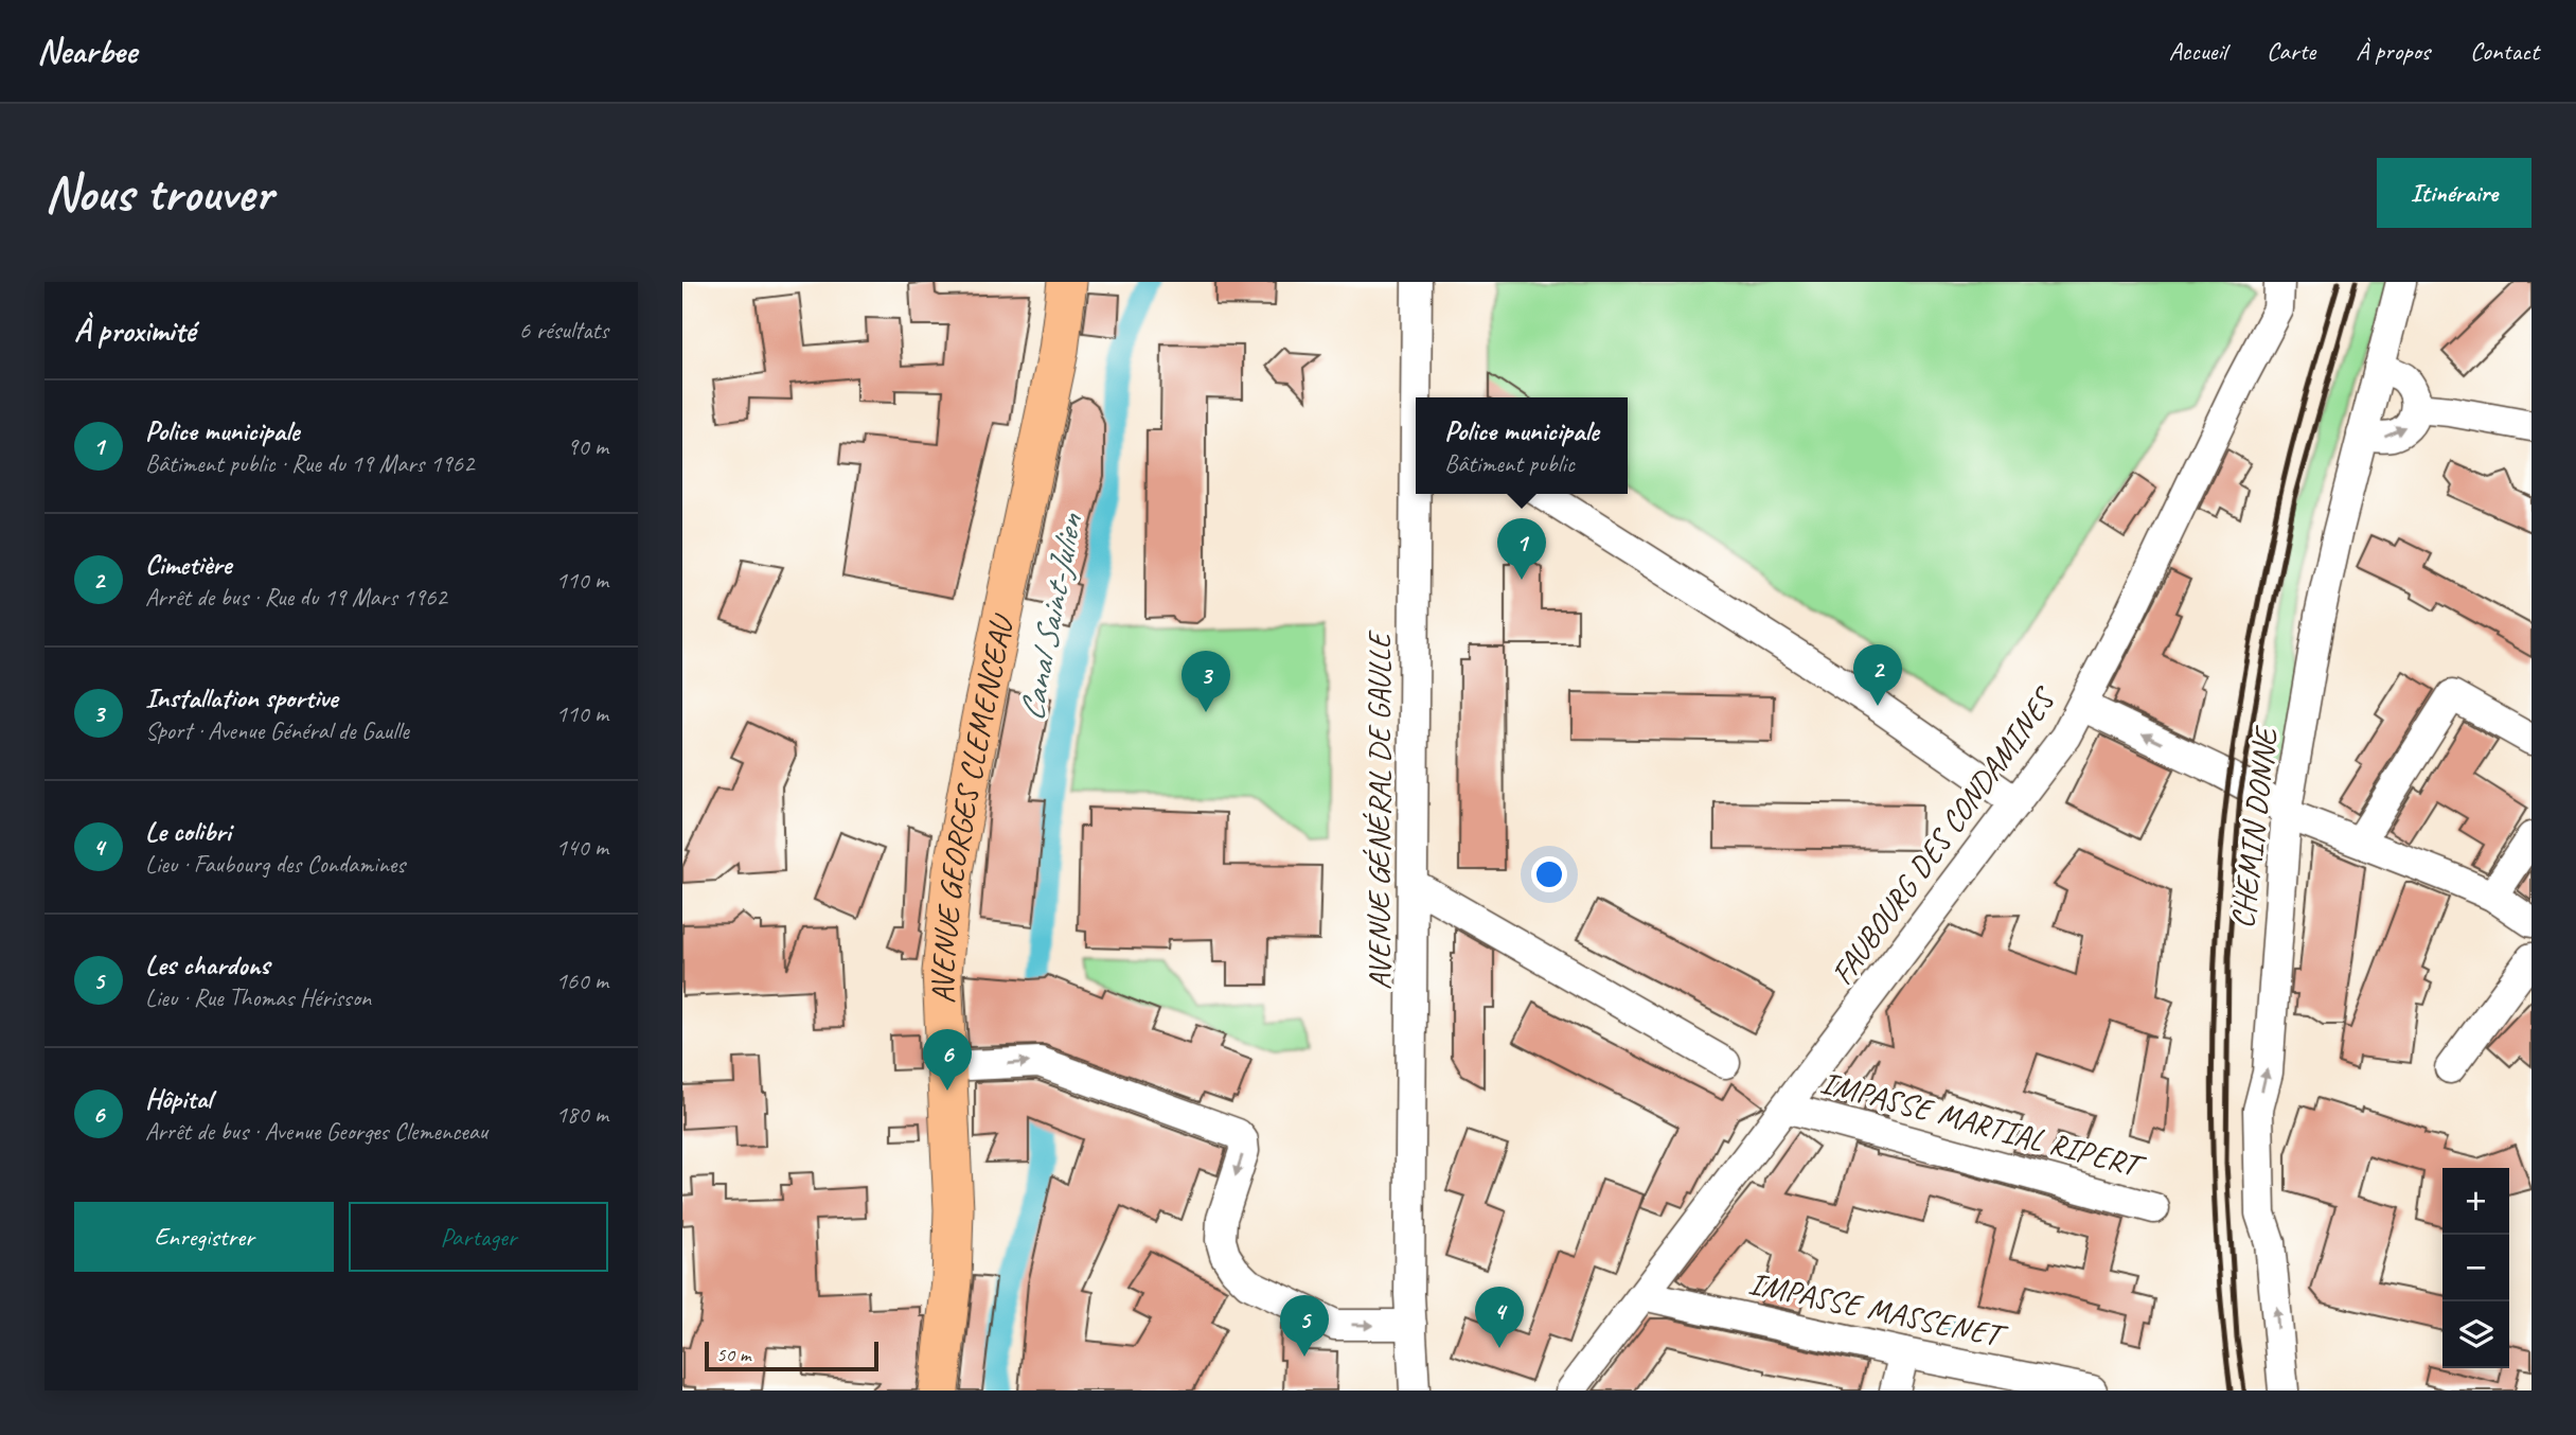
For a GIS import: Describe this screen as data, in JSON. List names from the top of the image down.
{
  "streets": {
    "main road": ["AVENUE GEORGES CLEMENCEAU"],
    "street": [
      "AVENUE GÉNÉRAL DE GAULLE",
      "CHEMIN DONNE",
      "FAUBOURG DES CONDAMINES",
      "IMPASSE MARTIAL RIPERT",
      "IMPASSE MASSENET"
    ]
  },
  "crossings": [
    ["FAUBOURG DES CONDAMINES", "IMPASSE MARTIAL RIPERT"],
    ["FAUBOURG DES CONDAMINES", "IMPASSE MASSENET"]
  ],
  "one_way": ["CHEMIN DONNE"],
  "water": ["Canal Saint-Julien"],
  "scale_bar": "50 m",
  "page": {
    "header": "Nearbee",
    "nav": [
      "Accueil",
      "Carte",
      "À propos",
      "Contact"
    ],
    "buttons": [
      "Itinéraire",
      ["Enregistrer", "Partager"]
    ],
    "title": "Nous trouver",
    "heading": ["À proximité", "6 résultats"],
    "list": [
      {
        "mark": "1",
        "name": "Police municipale",
        "note": "Bâtiment public · Rue du 19 Mars 1962",
        "value": "90 m"
      },
      {
        "mark": "2",
        "name": "Cimetière",
        "note": "Arrêt de bus · Rue du 19 Mars 1962",
        "value": "110 m"
      },
      {
        "mark": "3",
        "name": "Installation sportive",
        "note": "Sport · Avenue Général de Gaulle",
        "value": "110 m"
      },
      {
        "mark": "4",
        "name": "Le colibri",
        "note": "Lieu · Faubourg des Condamines",
        "value": "140 m"
      },
      {
        "mark": "5",
        "name": "Les chardons",
        "note": "Lieu · Rue Thomas Hérisson",
        "value": "160 m"
      },
      {
        "mark": "6",
        "name": "Hôpital",
        "note": "Arrêt de bus · Avenue Georges Clemenceau",
        "value": "180 m"
      }
    ],
    "popup": ["Police municipale", "Bâtiment public"],
    "pins": [
      "1",
      "2",
      "3",
      "6",
      "4",
      "5"
    ],
    "map_buttons": ["+", "−"],
    "scale": "50 m"
  }
}
